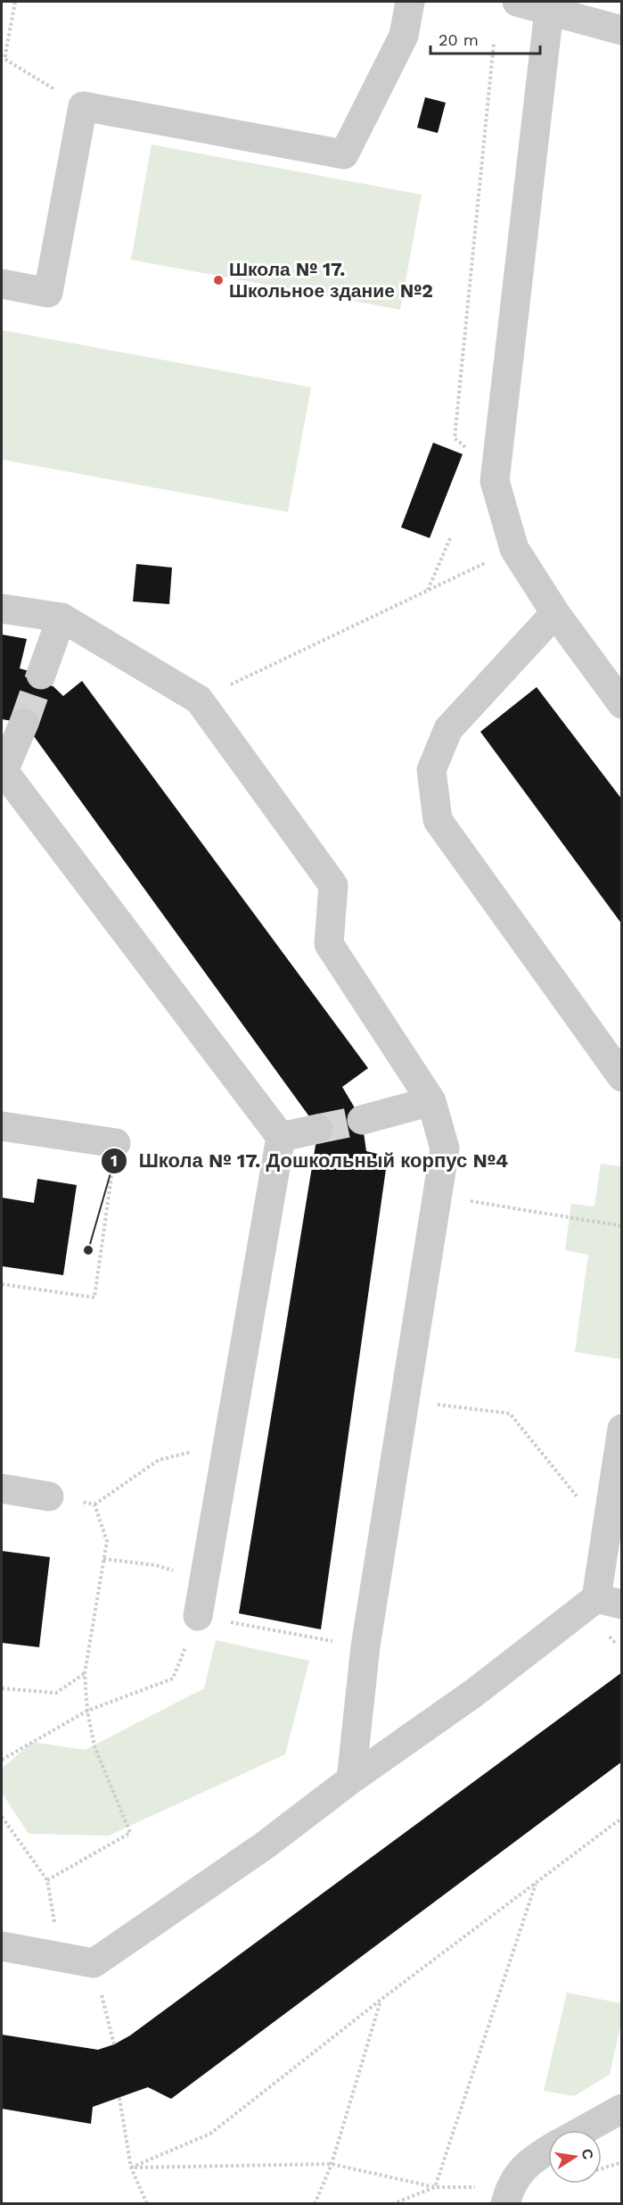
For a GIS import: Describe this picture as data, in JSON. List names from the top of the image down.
{
  "places": ["Школа № 17. Школьное здание №2", "Школа № 17. Дошкольный корпус №4"],
  "scale_bar": "20 m",
  "north": "right"
}
